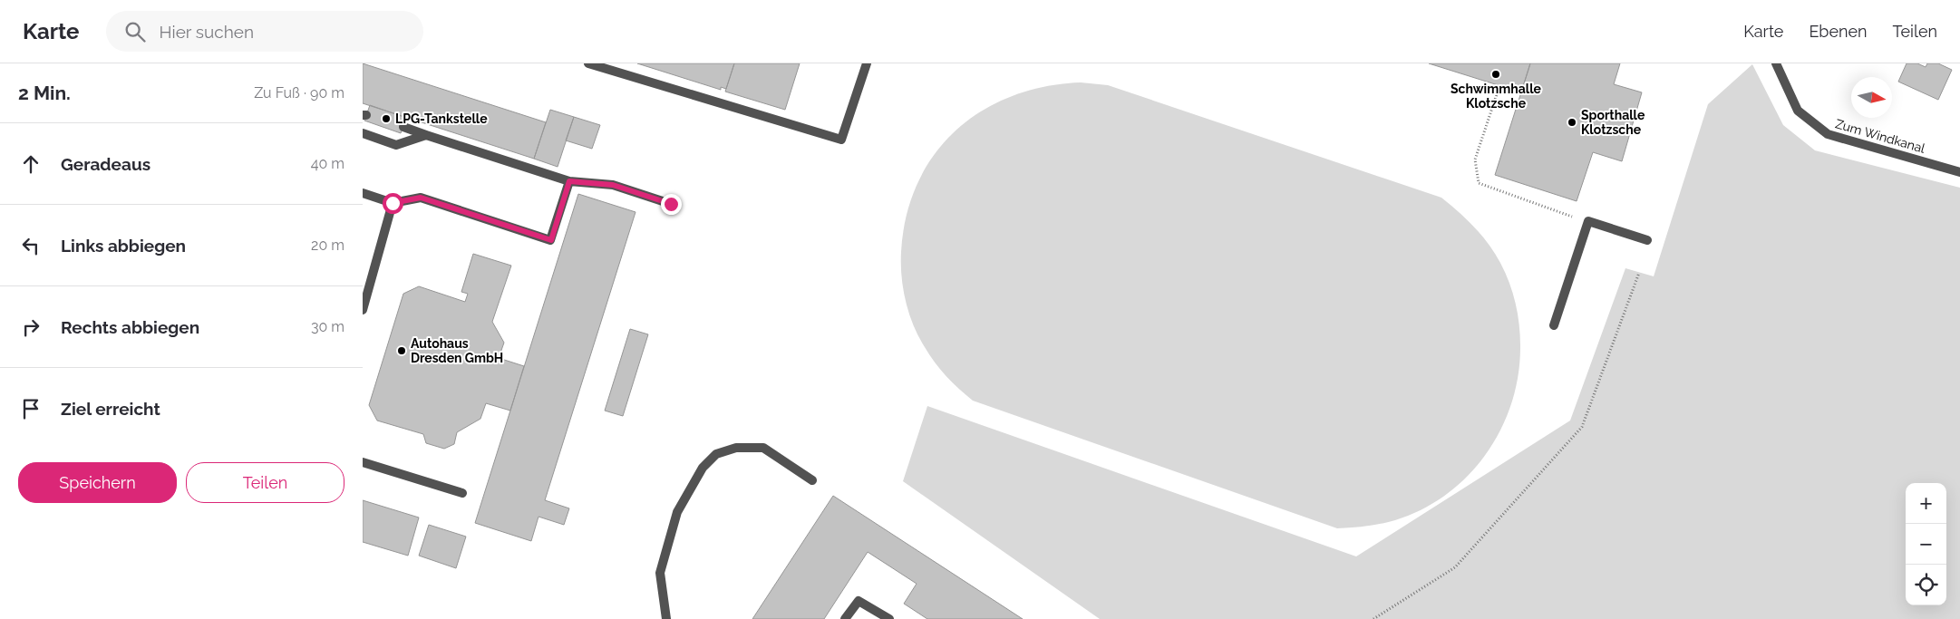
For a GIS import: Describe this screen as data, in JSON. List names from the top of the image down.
{
  "streets": {
    "street": ["Zum Windkanal"]
  },
  "places": [
    "Schwimmhalle Klotzsche",
    "LPG-Tankstelle",
    "Sporthalle Klotzsche",
    "Autohaus Dresden GmbH"
  ],
  "north": "right",
  "page": {
    "header": "Karte",
    "search": "Hier suchen",
    "nav": ["Karte", "Ebenen", "Teilen"],
    "heading": ["2 Min.", "Zu Fuß · 90 m"],
    "list": [
      ["Geradeaus", "40 m"],
      ["Links abbiegen", "20 m"],
      ["Rechts abbiegen", "30 m"],
      "Ziel erreicht"
    ],
    "buttons": ["Speichern", "Teilen"],
    "map_buttons": ["+", "−"]
  }
}
